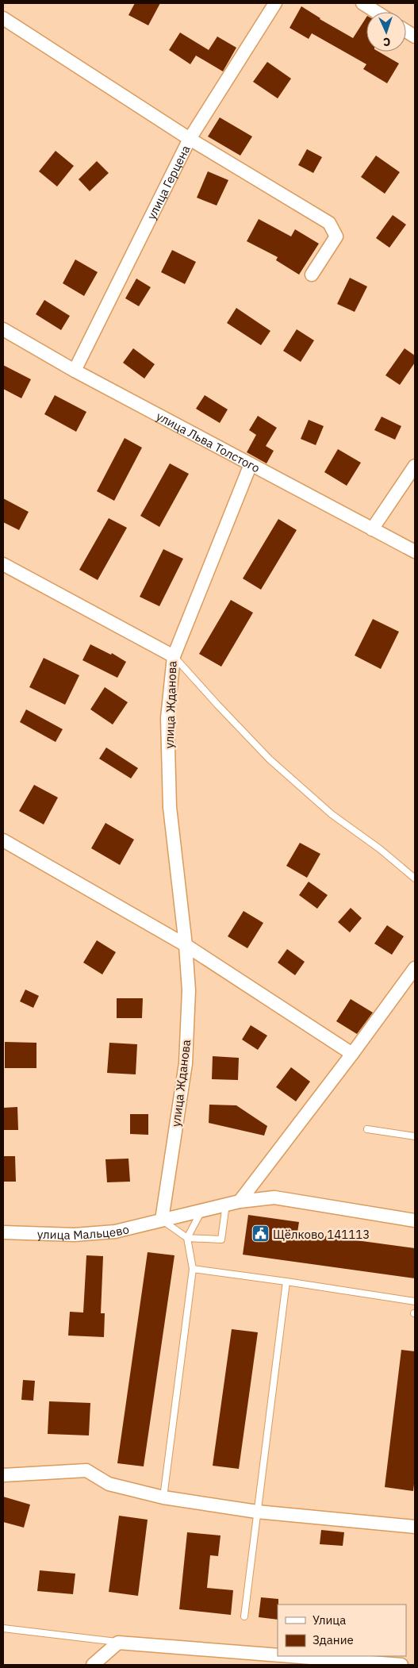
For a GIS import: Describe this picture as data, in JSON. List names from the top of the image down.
{
  "streets": {
    "street": [
      "улица Герцена",
      "улица Льва Толстого",
      "улица Жданова",
      "улица Мальцево"
    ]
  },
  "crossings": [
    ["улица Герцена", "улица Льва Толстого"],
    ["улица Жданова", "улица Мальцево"]
  ],
  "places": {
    "public building": ["Щёлково 141113"]
  },
  "legend": ["Улица", "Здание"],
  "north": "bottom"
}
